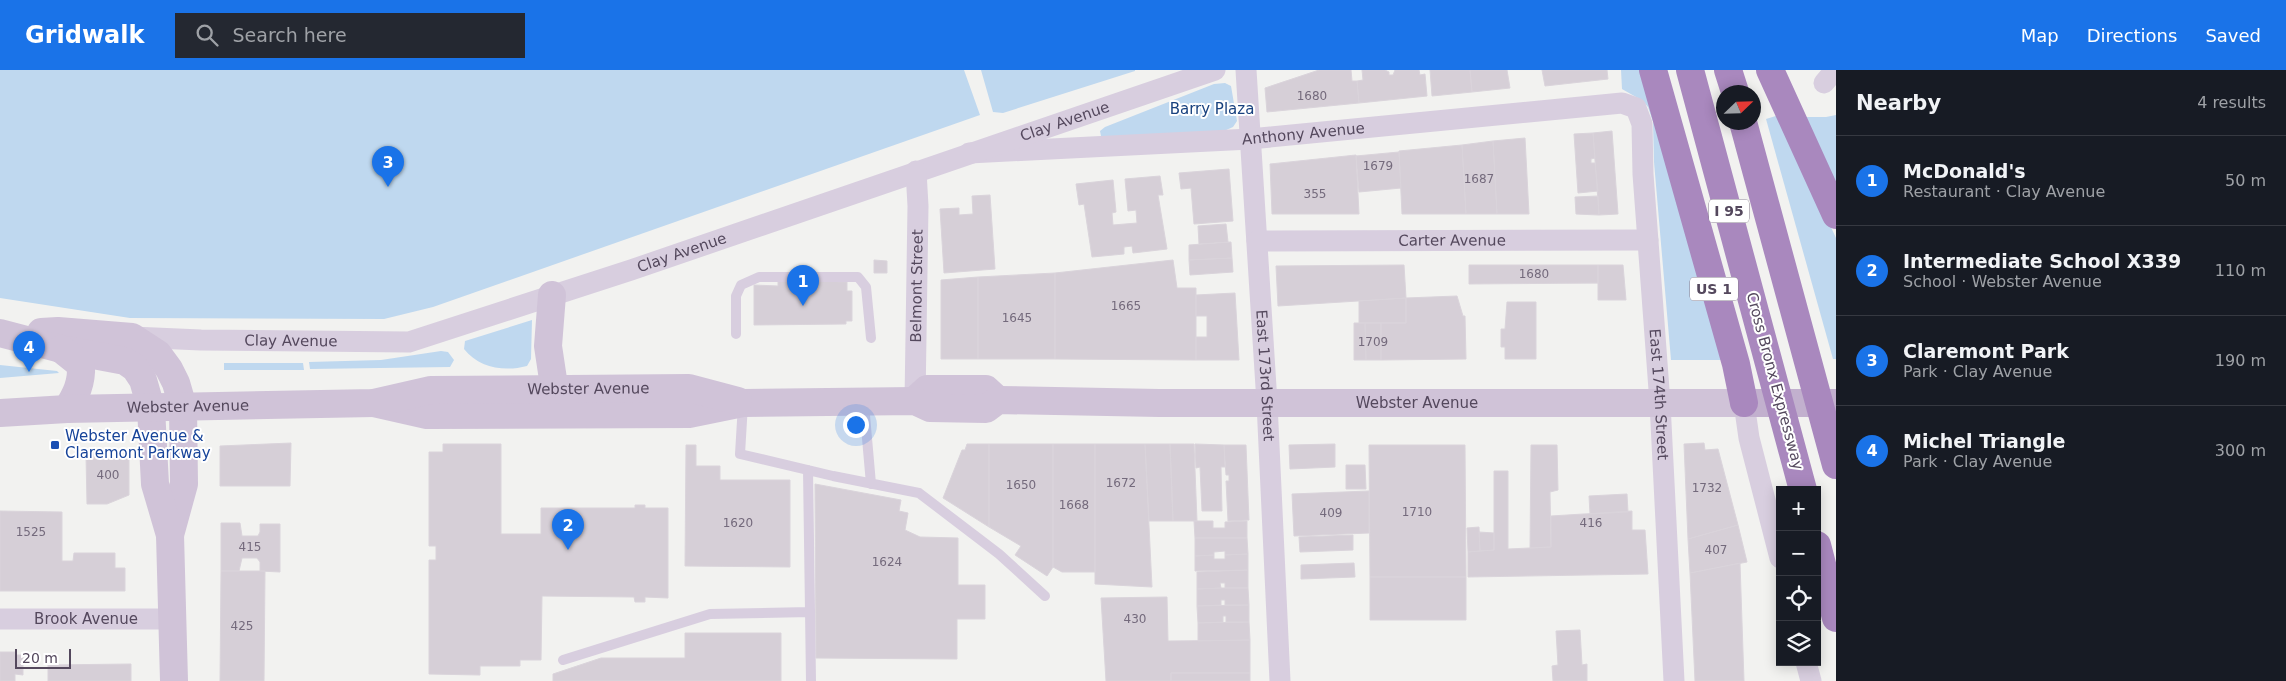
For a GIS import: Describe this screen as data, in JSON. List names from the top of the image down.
{
  "streets": {
    "highway": ["I 95", "US 1", "Cross Bronx Expressway"],
    "main road": ["Clay Avenue", "Webster Avenue"],
    "street": [
      "Anthony Avenue",
      "Carter Avenue",
      "Belmont Street",
      "East 173rd Street",
      "East 174th Street",
      "Brook Avenue"
    ]
  },
  "crossings": [
    ["Clay Avenue", "Anthony Avenue"],
    ["Clay Avenue", "Belmont Street"],
    ["Clay Avenue", "Webster Avenue"],
    ["Anthony Avenue", "East 173rd Street"],
    ["Anthony Avenue", "East 174th Street"],
    ["Carter Avenue", "East 173rd Street"],
    ["Carter Avenue", "East 174th Street"],
    ["Belmont Street", "Webster Avenue"],
    ["US 1", "Webster Avenue"],
    ["East 173rd Street", "Webster Avenue"],
    ["Webster Avenue", "East 174th Street"]
  ],
  "parks": ["Barry Plaza"],
  "places": {
    "transit": ["Webster Avenue & Claremont Parkway"]
  },
  "house_numbers": [
    "1680",
    "1679",
    "1687",
    "355",
    "1680",
    "1665",
    "1645",
    "1709",
    "400",
    "1672",
    "1650",
    "1732",
    "1668",
    "1710",
    "409",
    "1620",
    "416",
    "1525",
    "415",
    "407",
    "1624",
    "430",
    "425"
  ],
  "scale_bar": "20 m",
  "north": "top right",
  "page": {
    "header": "Gridwalk",
    "search": "Search here",
    "nav": ["Map", "Directions", "Saved"],
    "heading": ["Nearby", "4 results"],
    "list": [
      {
        "mark": "1",
        "name": "McDonald's",
        "note": "Restaurant · Clay Avenue",
        "value": "50 m"
      },
      {
        "mark": "2",
        "name": "Intermediate School X339",
        "note": "School · Webster Avenue",
        "value": "110 m"
      },
      {
        "mark": "3",
        "name": "Claremont Park",
        "note": "Park · Clay Avenue",
        "value": "190 m"
      },
      {
        "mark": "4",
        "name": "Michel Triangle",
        "note": "Park · Clay Avenue",
        "value": "300 m"
      }
    ],
    "pins": [
      "3",
      "1",
      "4",
      "2"
    ],
    "map_buttons": ["+", "−"],
    "scale": "20 m"
  }
}
